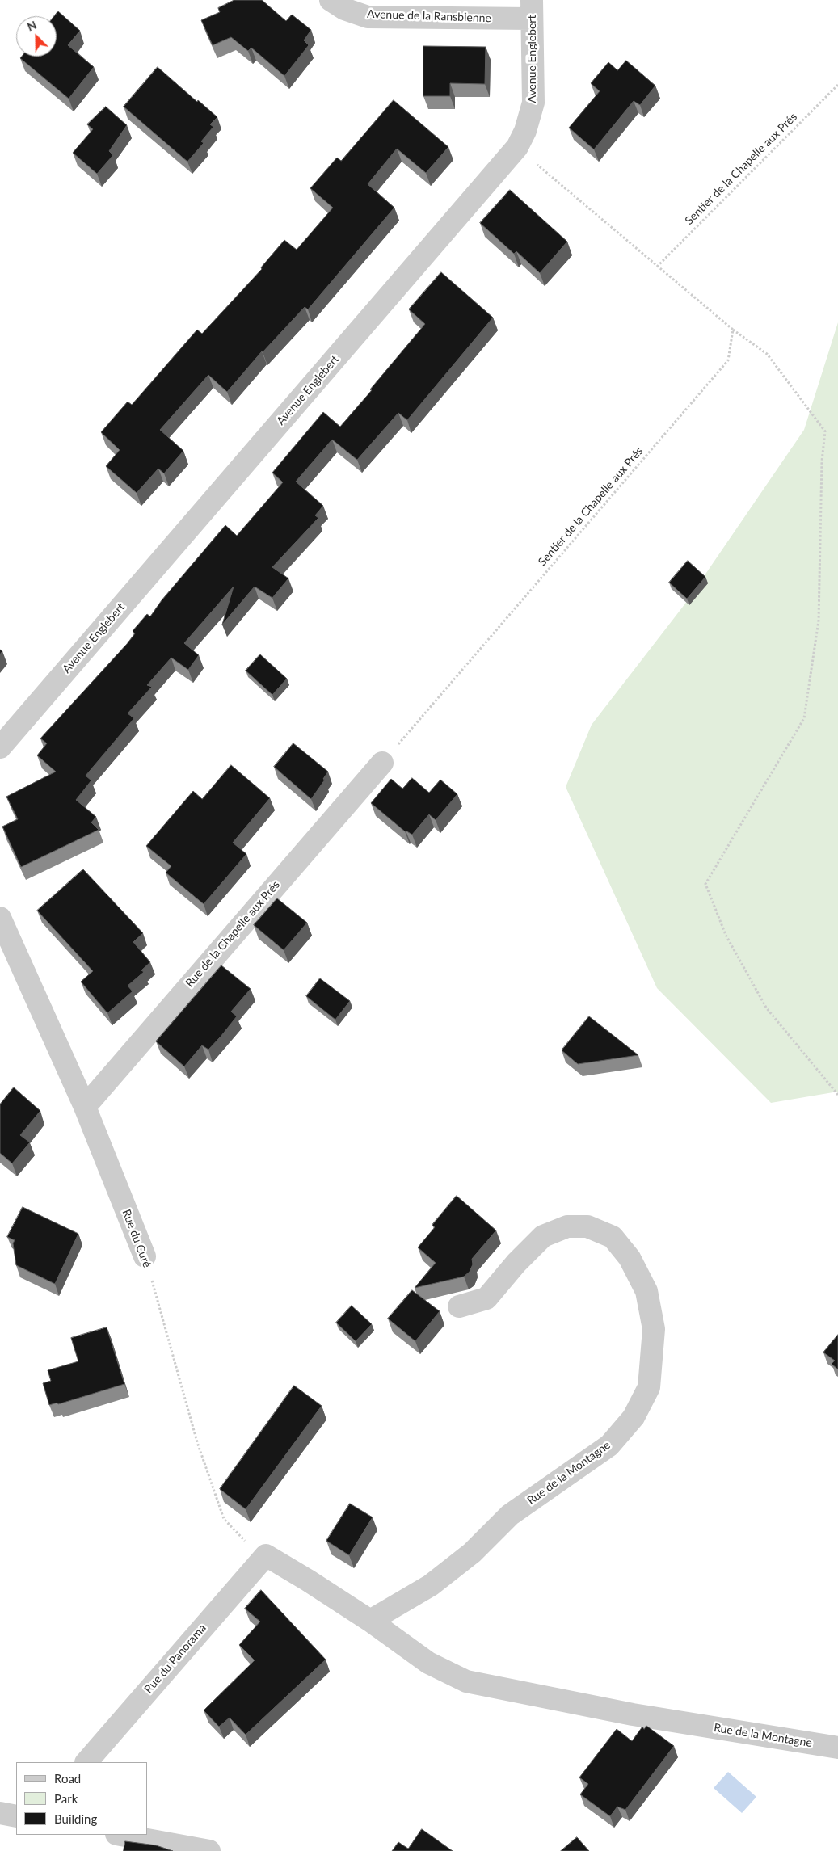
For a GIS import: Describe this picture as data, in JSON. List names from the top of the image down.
{
  "streets": {
    "street": [
      "Avenue de la Ransbienne",
      "Avenue Englebert",
      "Rue de la Chapelle aux Prés",
      "Rue du Curé",
      "Rue de la Montagne",
      "Rue du Panorama"
    ],
    "path": ["Sentier de la Chapelle aux Prés"]
  },
  "crossings": [
    ["Avenue de la Ransbienne", "Avenue Englebert"],
    ["Sentier de la Chapelle aux Prés", "Rue de la Chapelle aux Prés"],
    ["Rue de la Chapelle aux Prés", "Rue du Curé"],
    ["Rue du Curé", "Rue de la Montagne"],
    ["Rue du Curé", "Rue du Panorama"],
    ["Rue de la Montagne", "Rue du Panorama"]
  ],
  "legend": ["Road", "Park", "Building"],
  "north": "top left"
}
